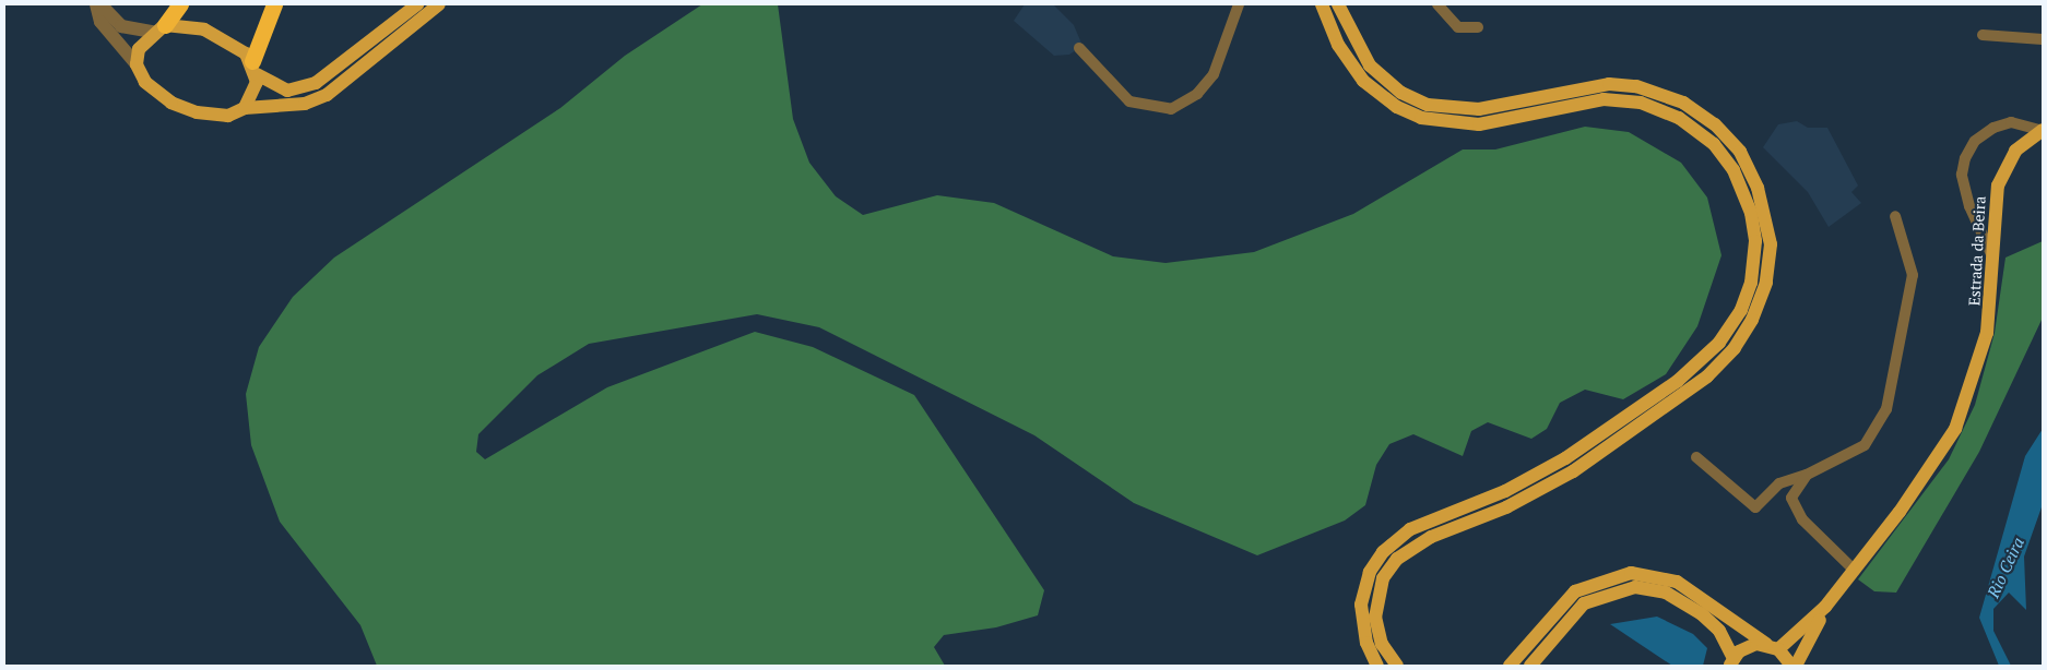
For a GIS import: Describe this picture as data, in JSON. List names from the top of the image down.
{
  "streets": {
    "main road": ["Estrada da Beira"]
  },
  "water": ["Rio Ceira"]
}
